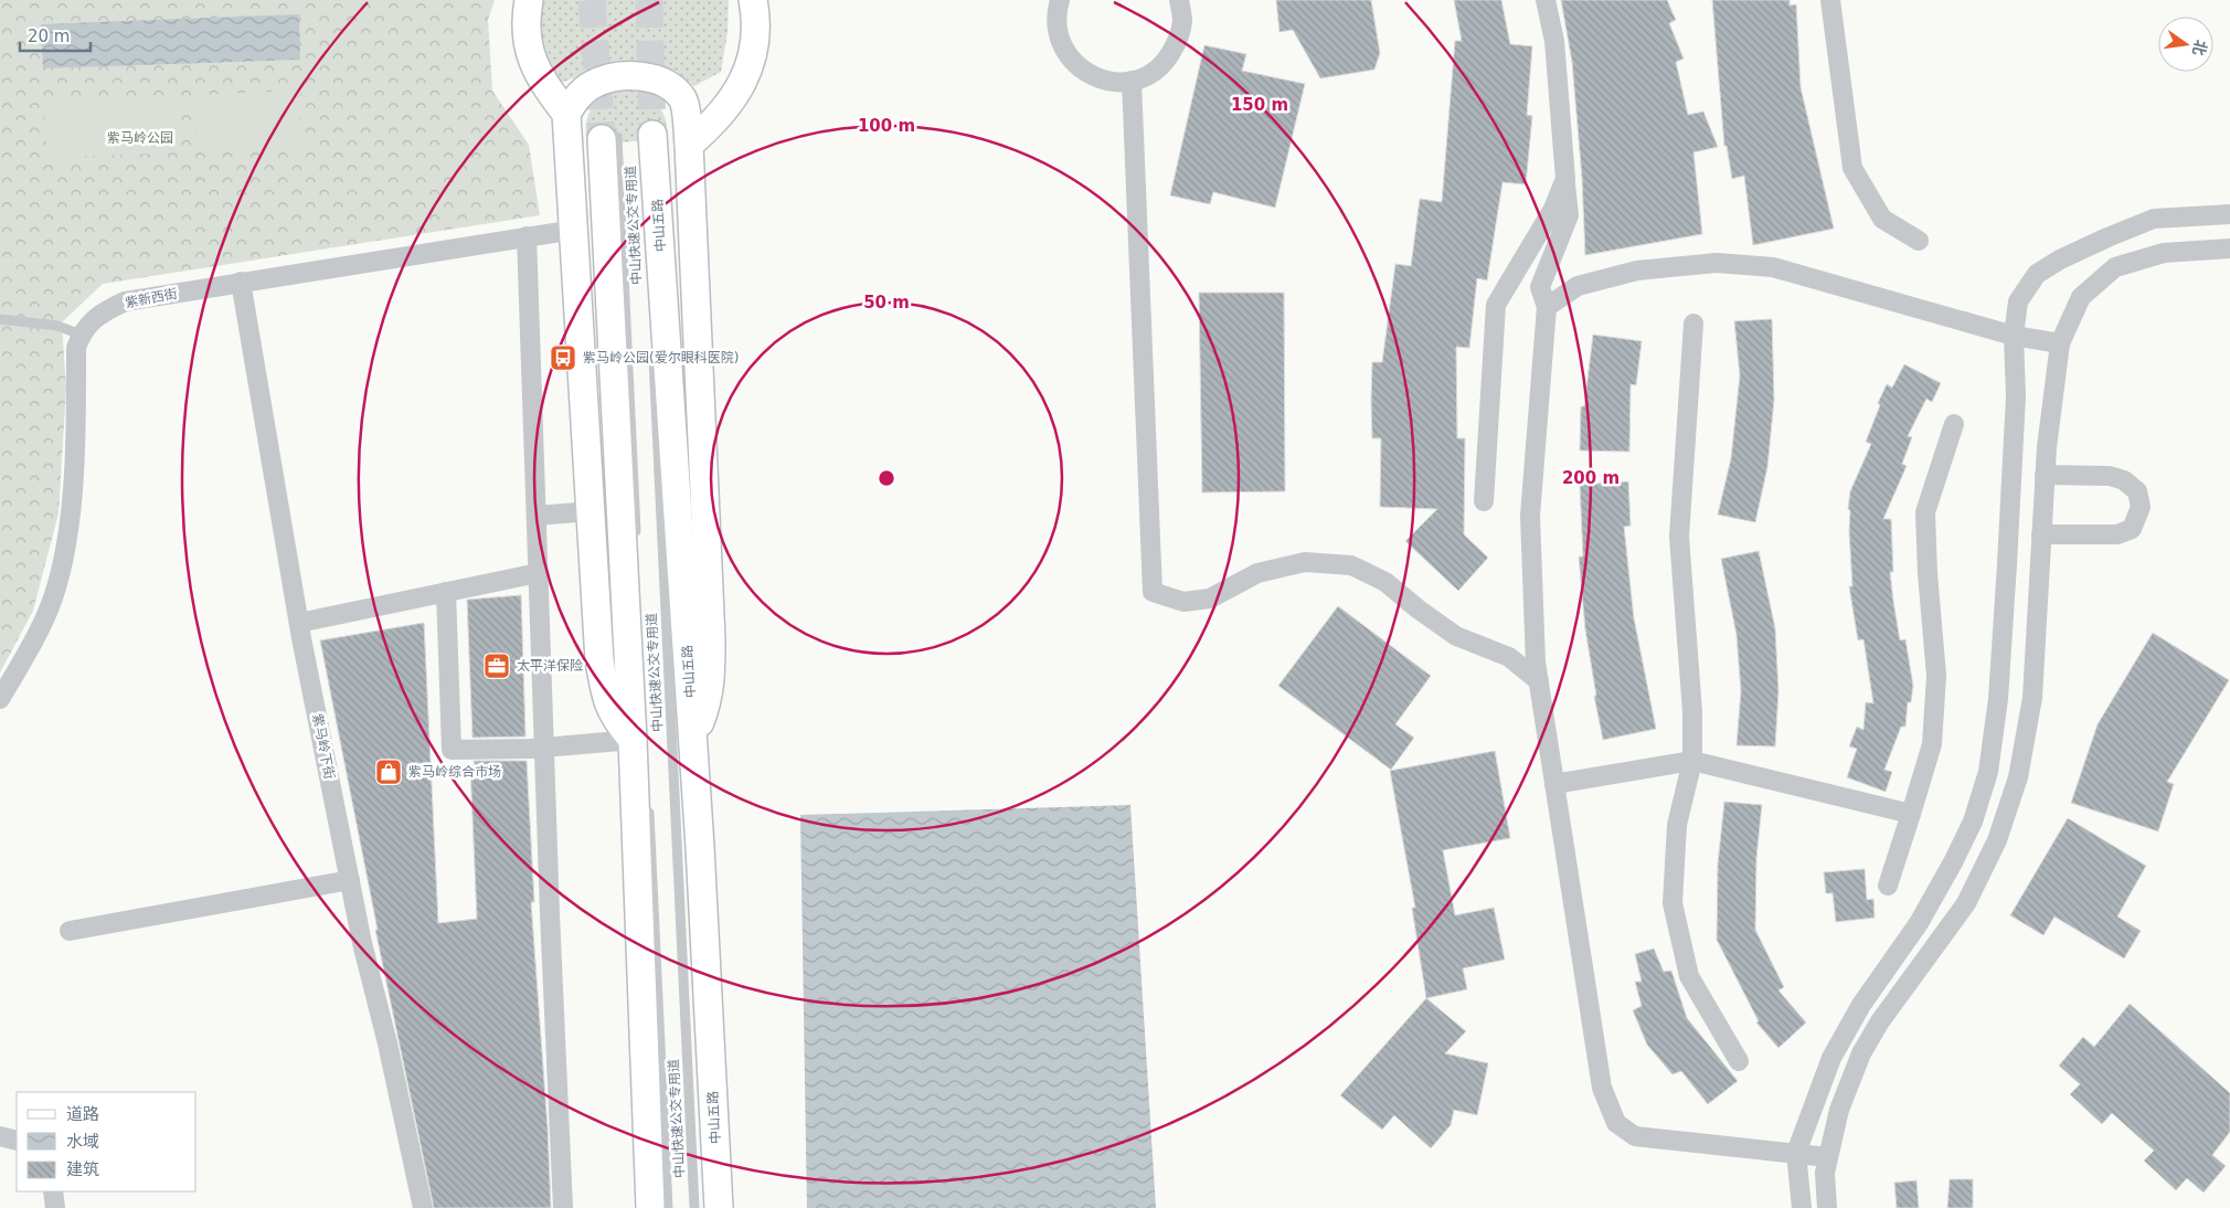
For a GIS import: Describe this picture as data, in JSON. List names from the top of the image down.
{
  "streets": {
    "main road": ["中山五路"],
    "street": ["紫新西街", "紫马岭下街"],
    "lane": ["中山快速公交专用道"]
  },
  "crossings": [
    ["中山快速公交专用道", "中山五路"],
    ["紫新西街", "紫马岭下街"]
  ],
  "parks": ["紫马岭公园"],
  "places": {
    "bus stop": ["紫马岭公园(爱尔眼科医院)"],
    "office": ["太平洋保险"],
    "shop": ["紫马岭综合市场"]
  },
  "legend": ["道路", "水域", "建筑"],
  "scale_bar": "20 m",
  "north": "right",
  "rings": [
    "150 m",
    "100 m",
    "50 m",
    "200 m"
  ]
}
